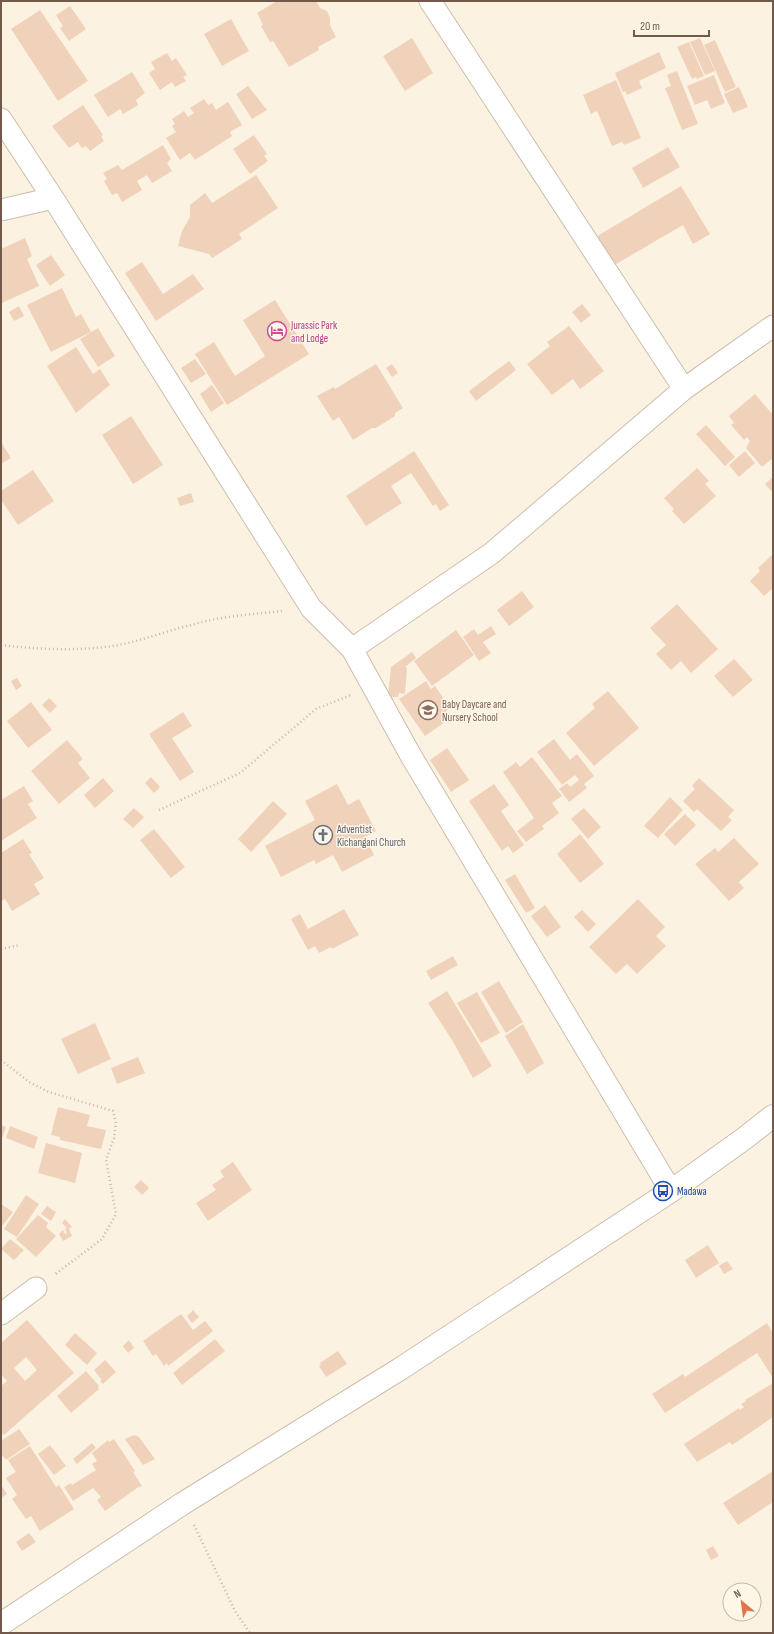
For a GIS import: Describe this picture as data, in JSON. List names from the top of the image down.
{
  "places": {
    "hotel": ["Jurassic Park and Lodge"],
    "school or university": ["Baby Daycare and Nursery School"],
    "church": ["Adventist Kichangani Church"],
    "bus stop": ["Madawa"]
  },
  "scale_bar": "20 m",
  "north": "top left"
}
